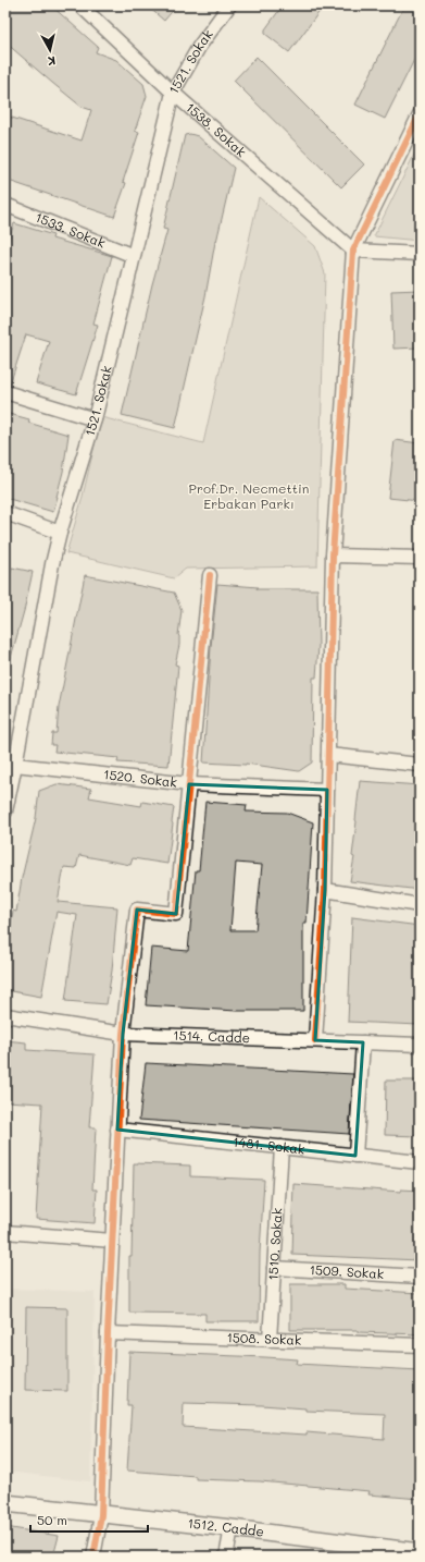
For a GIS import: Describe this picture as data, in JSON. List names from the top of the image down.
{
  "streets": {
    "street": [
      "1521. Sokak",
      "1538. Sokak",
      "1533. Sokak",
      "1520. Sokak",
      "1514. Cadde",
      "1481. Sokak",
      "1510. Sokak",
      "1509. Sokak",
      "1508. Sokak",
      "1512. Cadde"
    ]
  },
  "crossings": [
    ["1521. Sokak", "1538. Sokak"],
    ["1521. Sokak", "1533. Sokak"],
    ["1521. Sokak", "1520. Sokak"],
    ["1481. Sokak", "1510. Sokak"],
    ["1510. Sokak", "1509. Sokak"],
    ["1510. Sokak", "1508. Sokak"]
  ],
  "parks": ["Prof.Dr. Necmettin Erbakan Parkı"],
  "scale_bar": "50 m",
  "north": "bottom"
}
